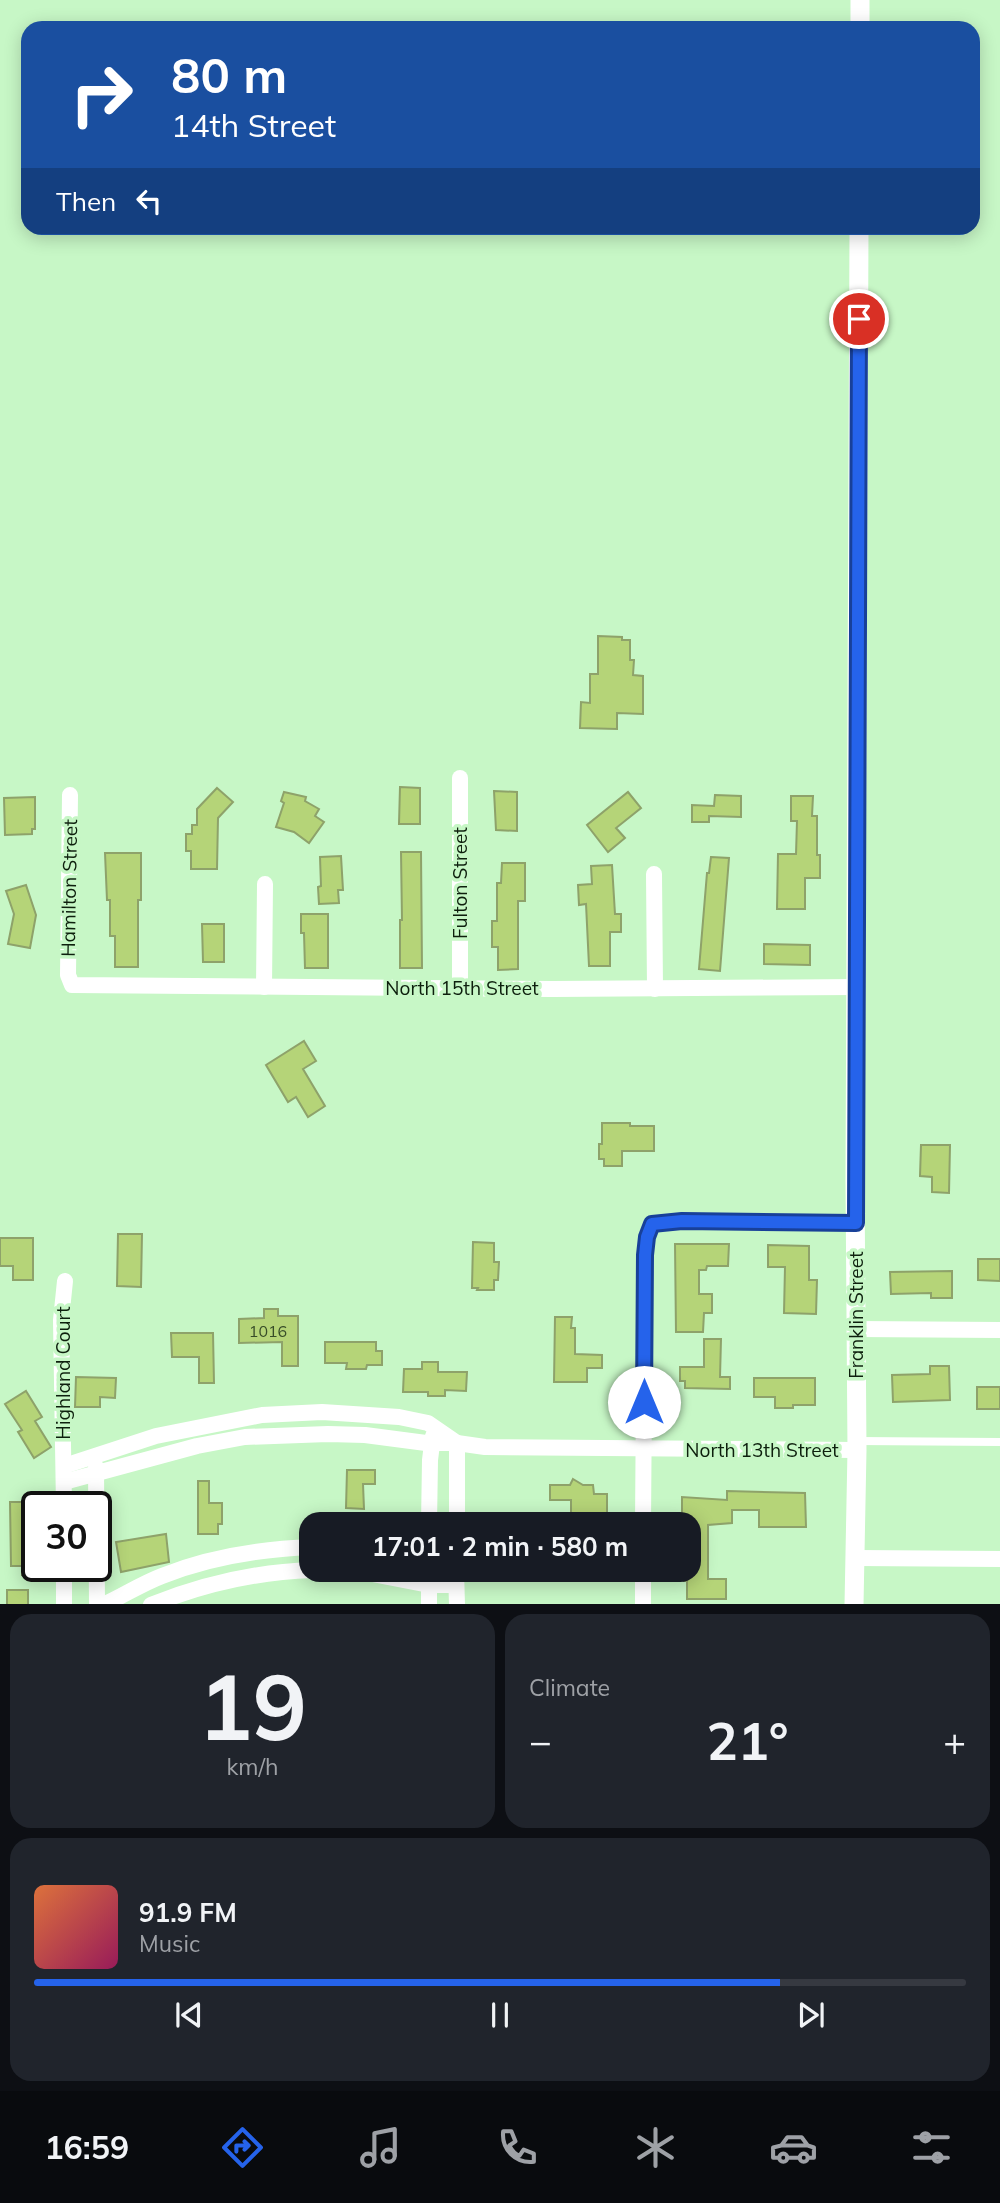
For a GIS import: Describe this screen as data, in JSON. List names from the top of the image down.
{
  "streets": {
    "street": [
      "Fulton Street",
      "Hamilton Street",
      "North 15th Street",
      "Franklin Street",
      "Highland Court",
      "North 13th Street"
    ]
  },
  "crossings": [
    ["Fulton Street", "North 15th Street"],
    ["Hamilton Street", "North 15th Street"],
    ["North 15th Street", "Franklin Street"],
    ["Franklin Street", "North 13th Street"],
    ["Highland Court", "North 13th Street"]
  ],
  "house_numbers": ["1016"],
  "page": {
    "turn": ["80 m", "14th Street"],
    "then": "Then",
    "limit": "30",
    "trip": "17:01 · 2 min · 580 m",
    "tile": [
      ["19", "km/h"],
      "Climate"
    ],
    "heat": ["−", "21°", "+"],
    "song": ["91.9 FM", "Music"],
    "tabs": "16:59"
  }
}
